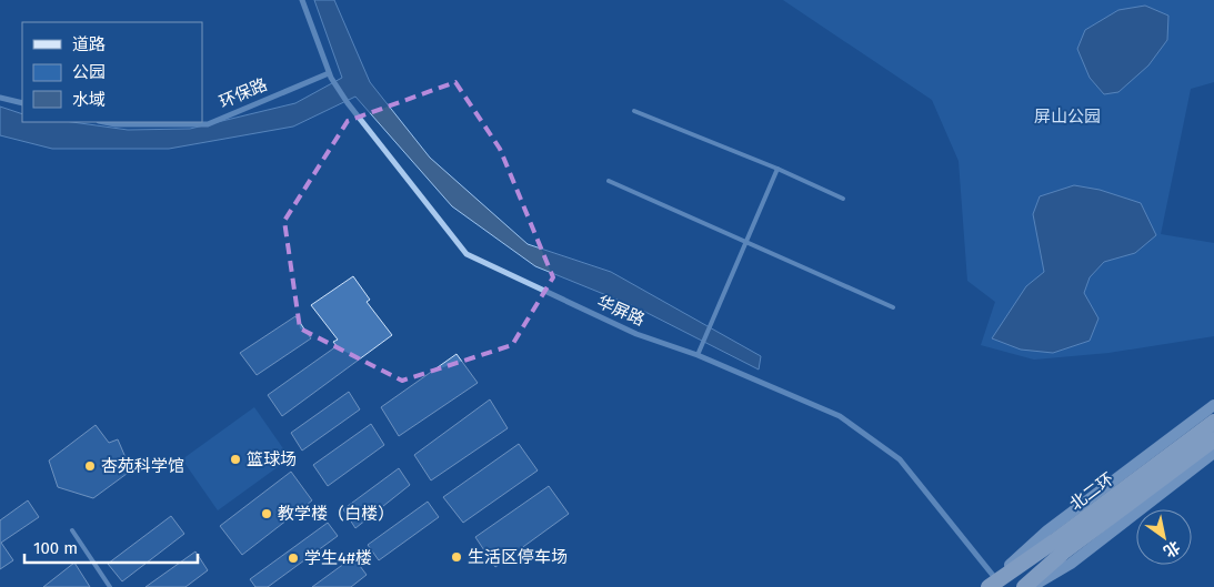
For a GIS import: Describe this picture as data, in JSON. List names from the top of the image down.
{
  "streets": {
    "highway": ["北二环"],
    "street": ["环保路", "华屏路"]
  },
  "crossings": [
    ["环保路", "华屏路"],
    ["华屏路", "北二环"]
  ],
  "parks": ["屏山公园"],
  "places": [
    "篮球场",
    "杏苑科学馆",
    "教学楼（白楼）",
    "生活区停车场",
    "学生4#楼"
  ],
  "legend": ["道路", "公园", "水域"],
  "scale_bar": "100 m",
  "north": "bottom right"
}
